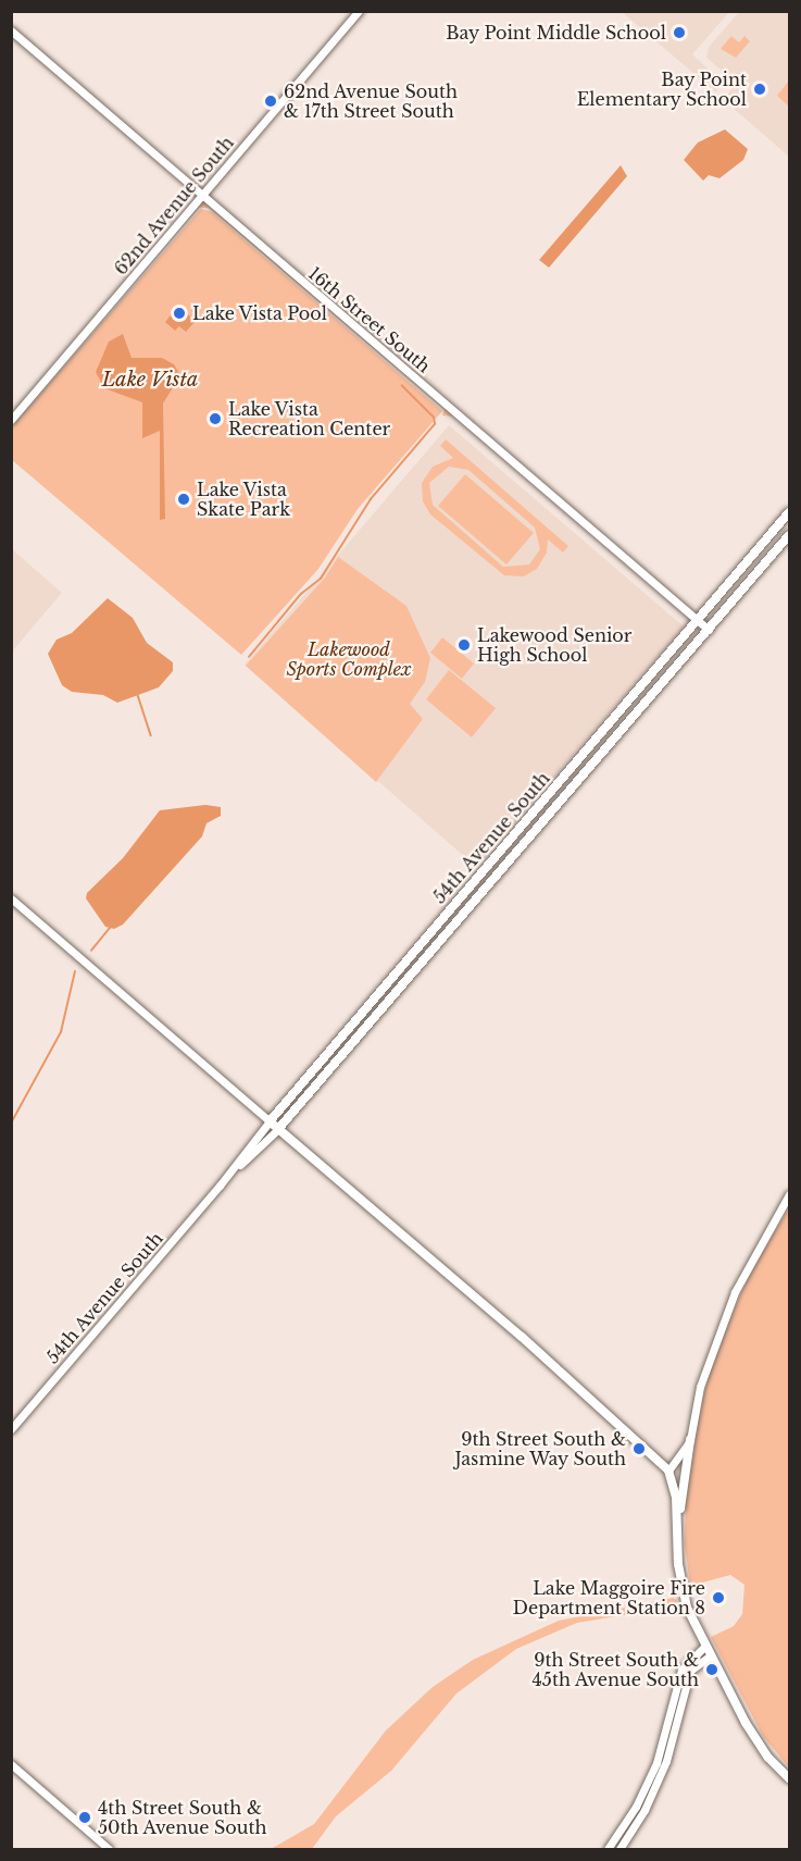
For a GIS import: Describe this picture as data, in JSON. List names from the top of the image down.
{
  "streets": {
    "main road": ["54th Avenue South"],
    "street": ["62nd Avenue South", "16th Street South"]
  },
  "crossings": [
    ["62nd Avenue South", "16th Street South"],
    ["16th Street South", "54th Avenue South"]
  ],
  "water": ["Lake Vista"],
  "parks": ["Lakewood Sports Complex"],
  "places": [
    "Bay Point Middle School",
    "Bay Point Elementary School",
    "62nd Avenue South & 17th Street South",
    "Lake Vista Pool",
    "Lake Vista Recreation Center",
    "Lake Vista Skate Park",
    "Lakewood Senior High School",
    "9th Street South & Jasmine Way South",
    "Lake Maggoire Fire Department Station 8",
    "9th Street South & 45th Avenue South",
    "4th Street South & 50th Avenue South"
  ]
}
